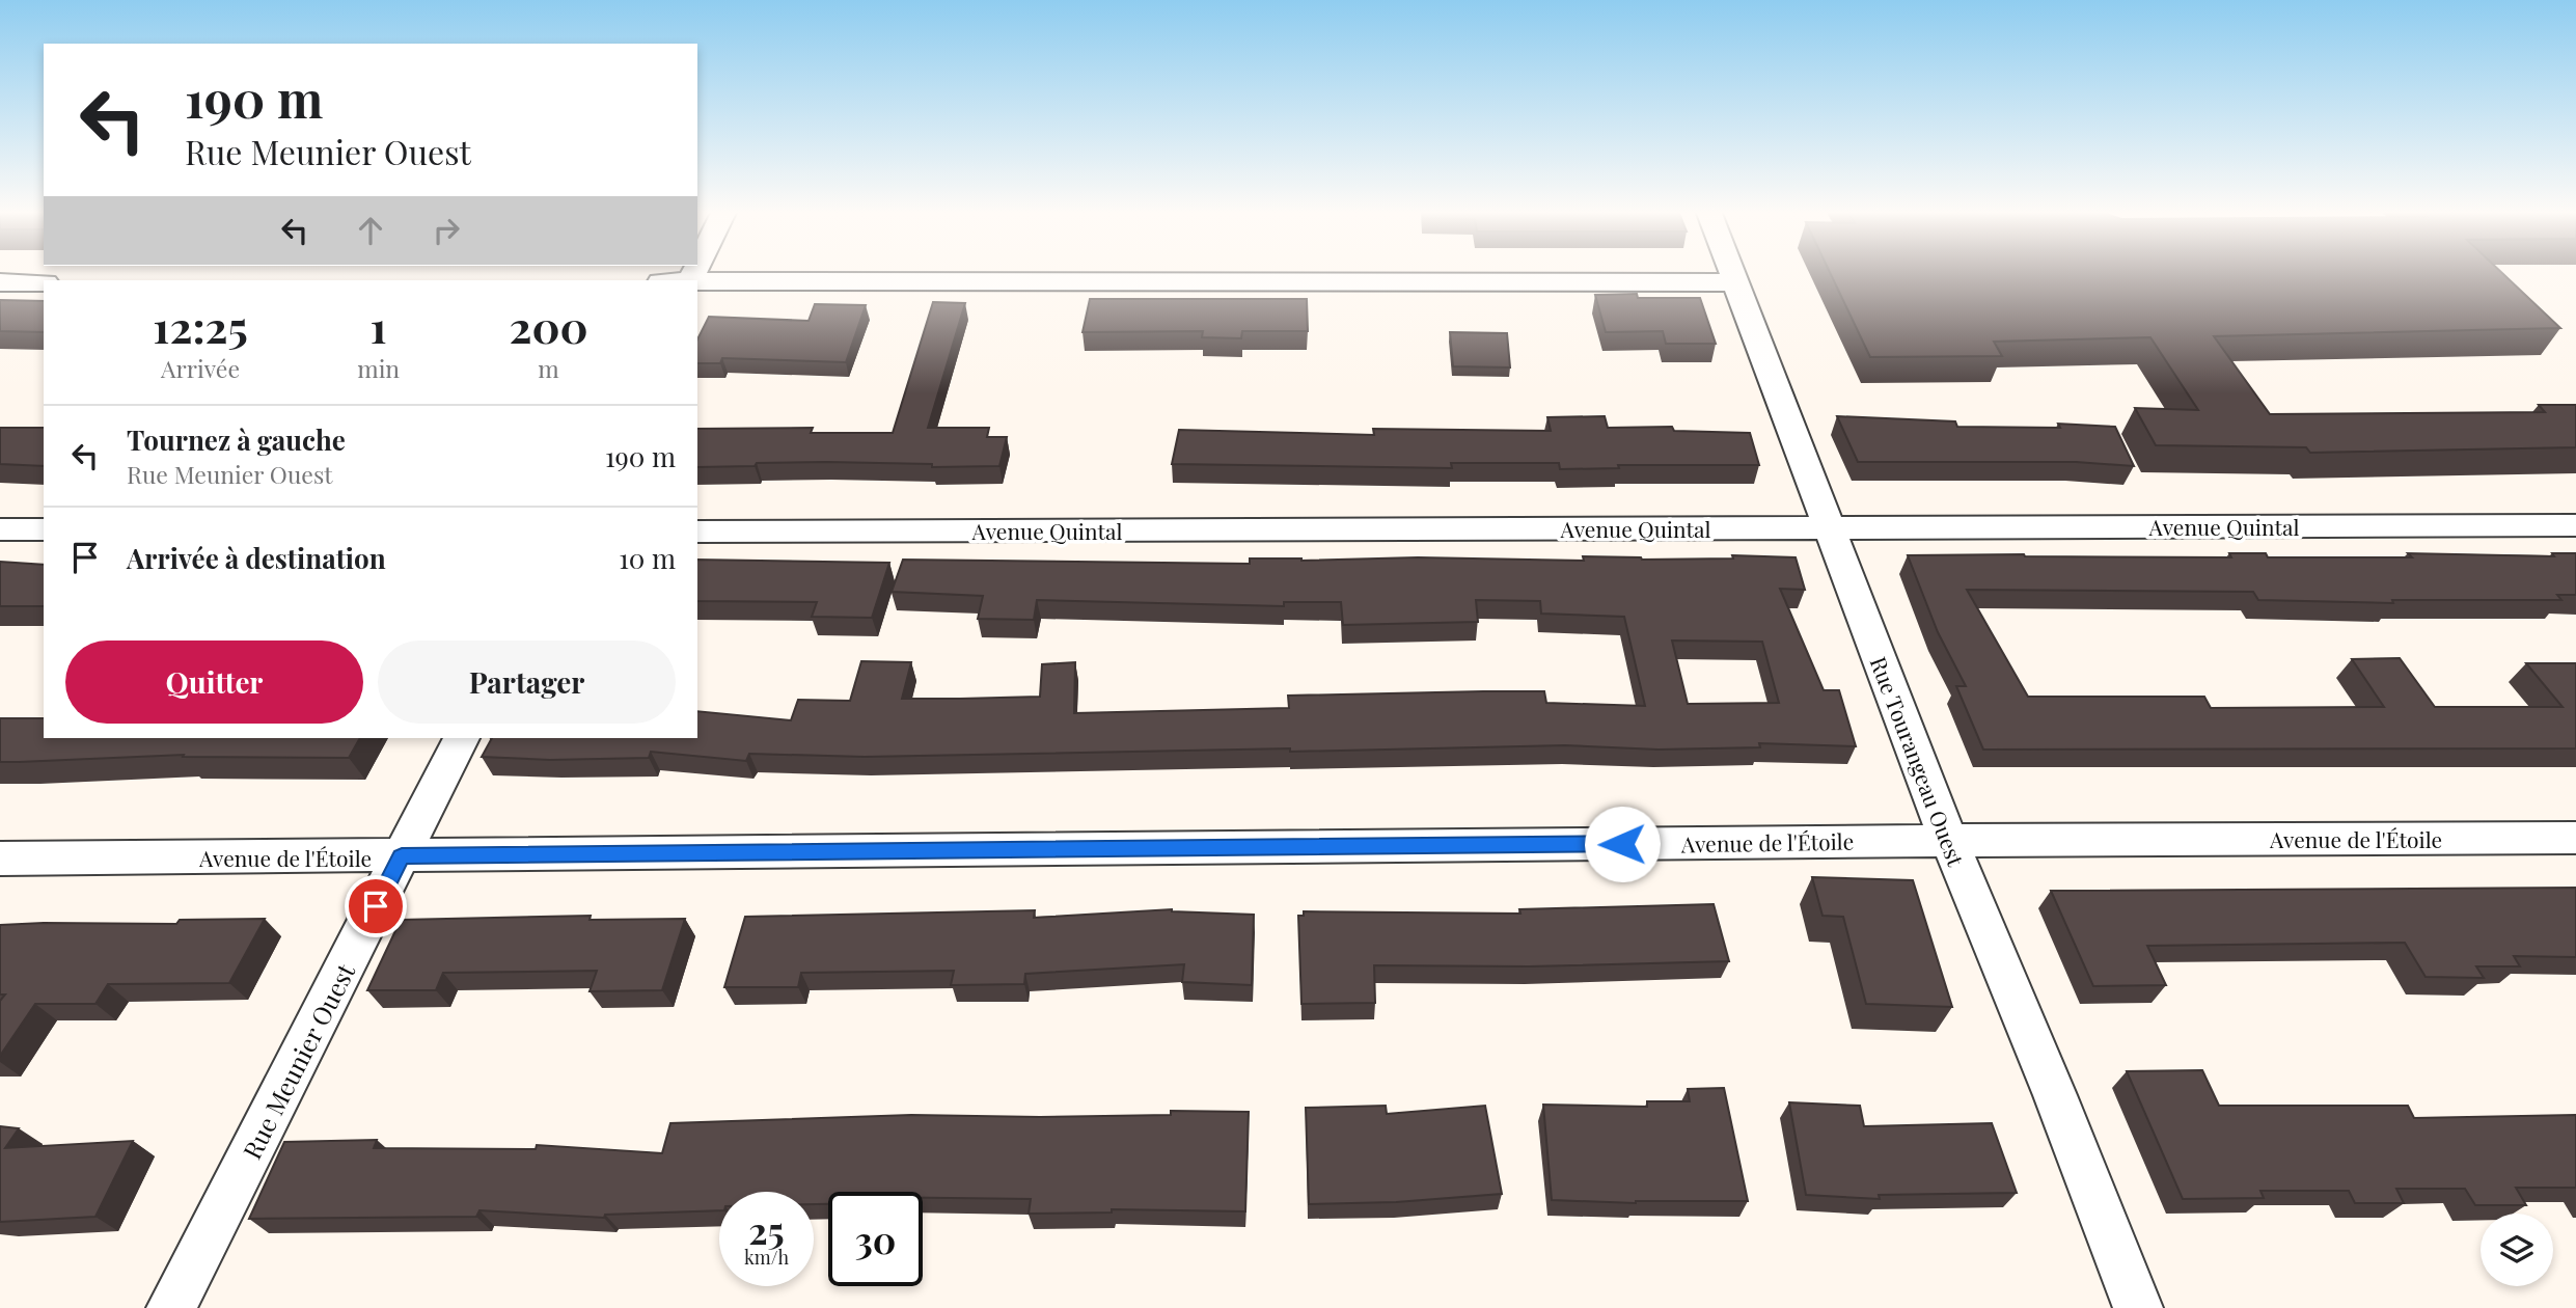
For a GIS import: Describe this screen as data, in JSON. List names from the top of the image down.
{
  "streets": {
    "street": [
      "Avenue Quintal",
      "Rue Tourangeau Ouest",
      "Avenue de l'Étoile",
      "Rue Meunier Ouest"
    ]
  },
  "crossings": [
    ["Avenue Quintal", "Rue Tourangeau Ouest"],
    ["Rue Tourangeau Ouest", "Avenue de l'Étoile"],
    ["Avenue de l'Étoile", "Rue Meunier Ouest"]
  ],
  "page": {
    "turn": ["190 m", "Rue Meunier Ouest"],
    "eta": [
      "12:25",
      "Arrivée",
      "1",
      "min",
      "200",
      "m"
    ],
    "list": [
      {
        "name": "Tournez à gauche",
        "note": "Rue Meunier Ouest",
        "value": "190 m"
      },
      {
        "name": "Arrivée à destination",
        "value": "10 m"
      }
    ],
    "buttons": ["Quitter", "Partager"],
    "speed": "25 km/h",
    "limit": "30"
  }
}
